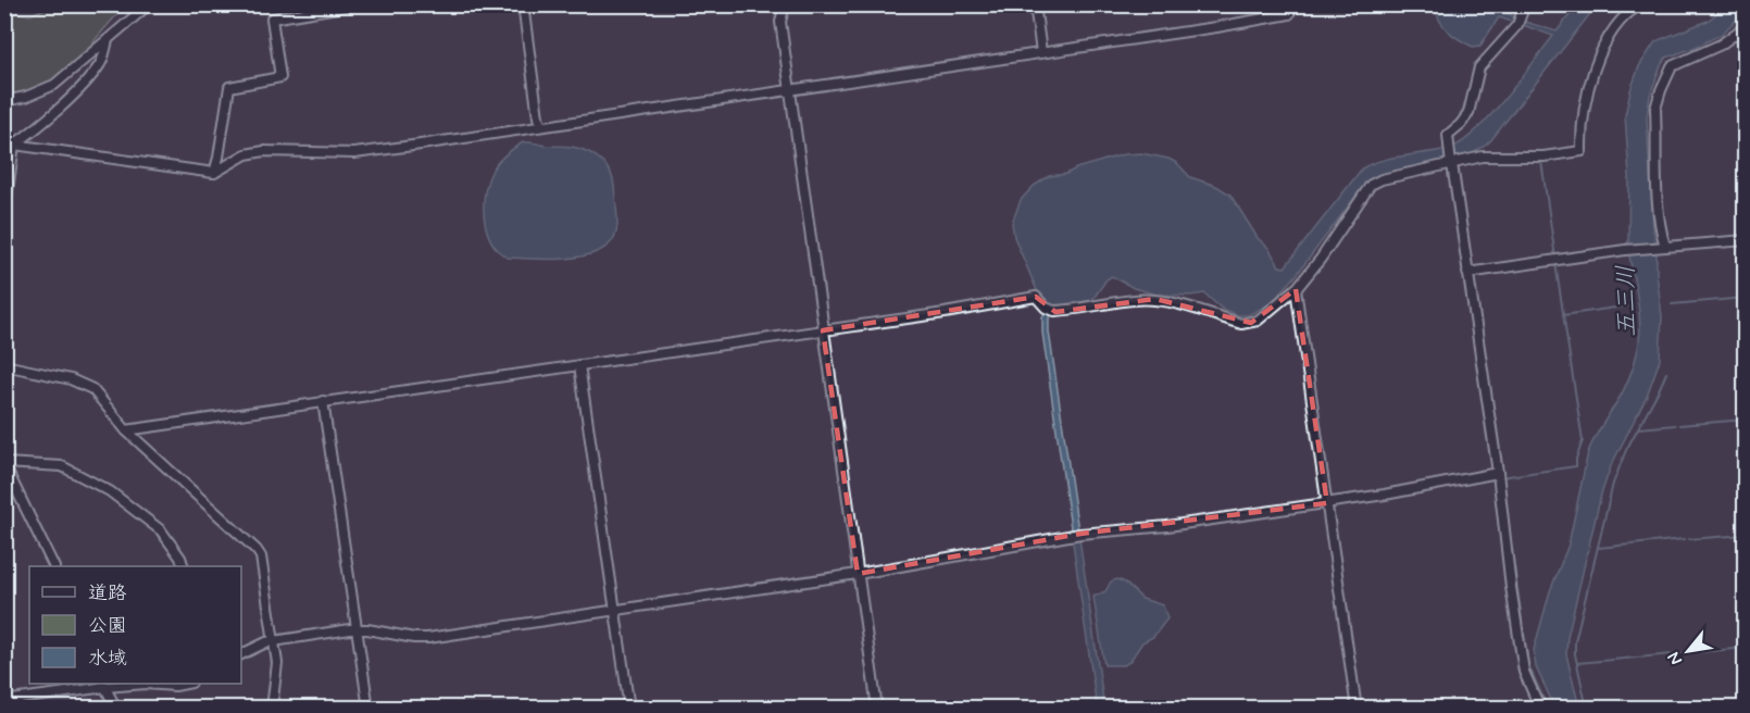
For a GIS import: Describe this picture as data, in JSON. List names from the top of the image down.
{
  "water": ["五三川"],
  "legend": ["道路", "公園", "水域"],
  "north": "bottom left"
}
